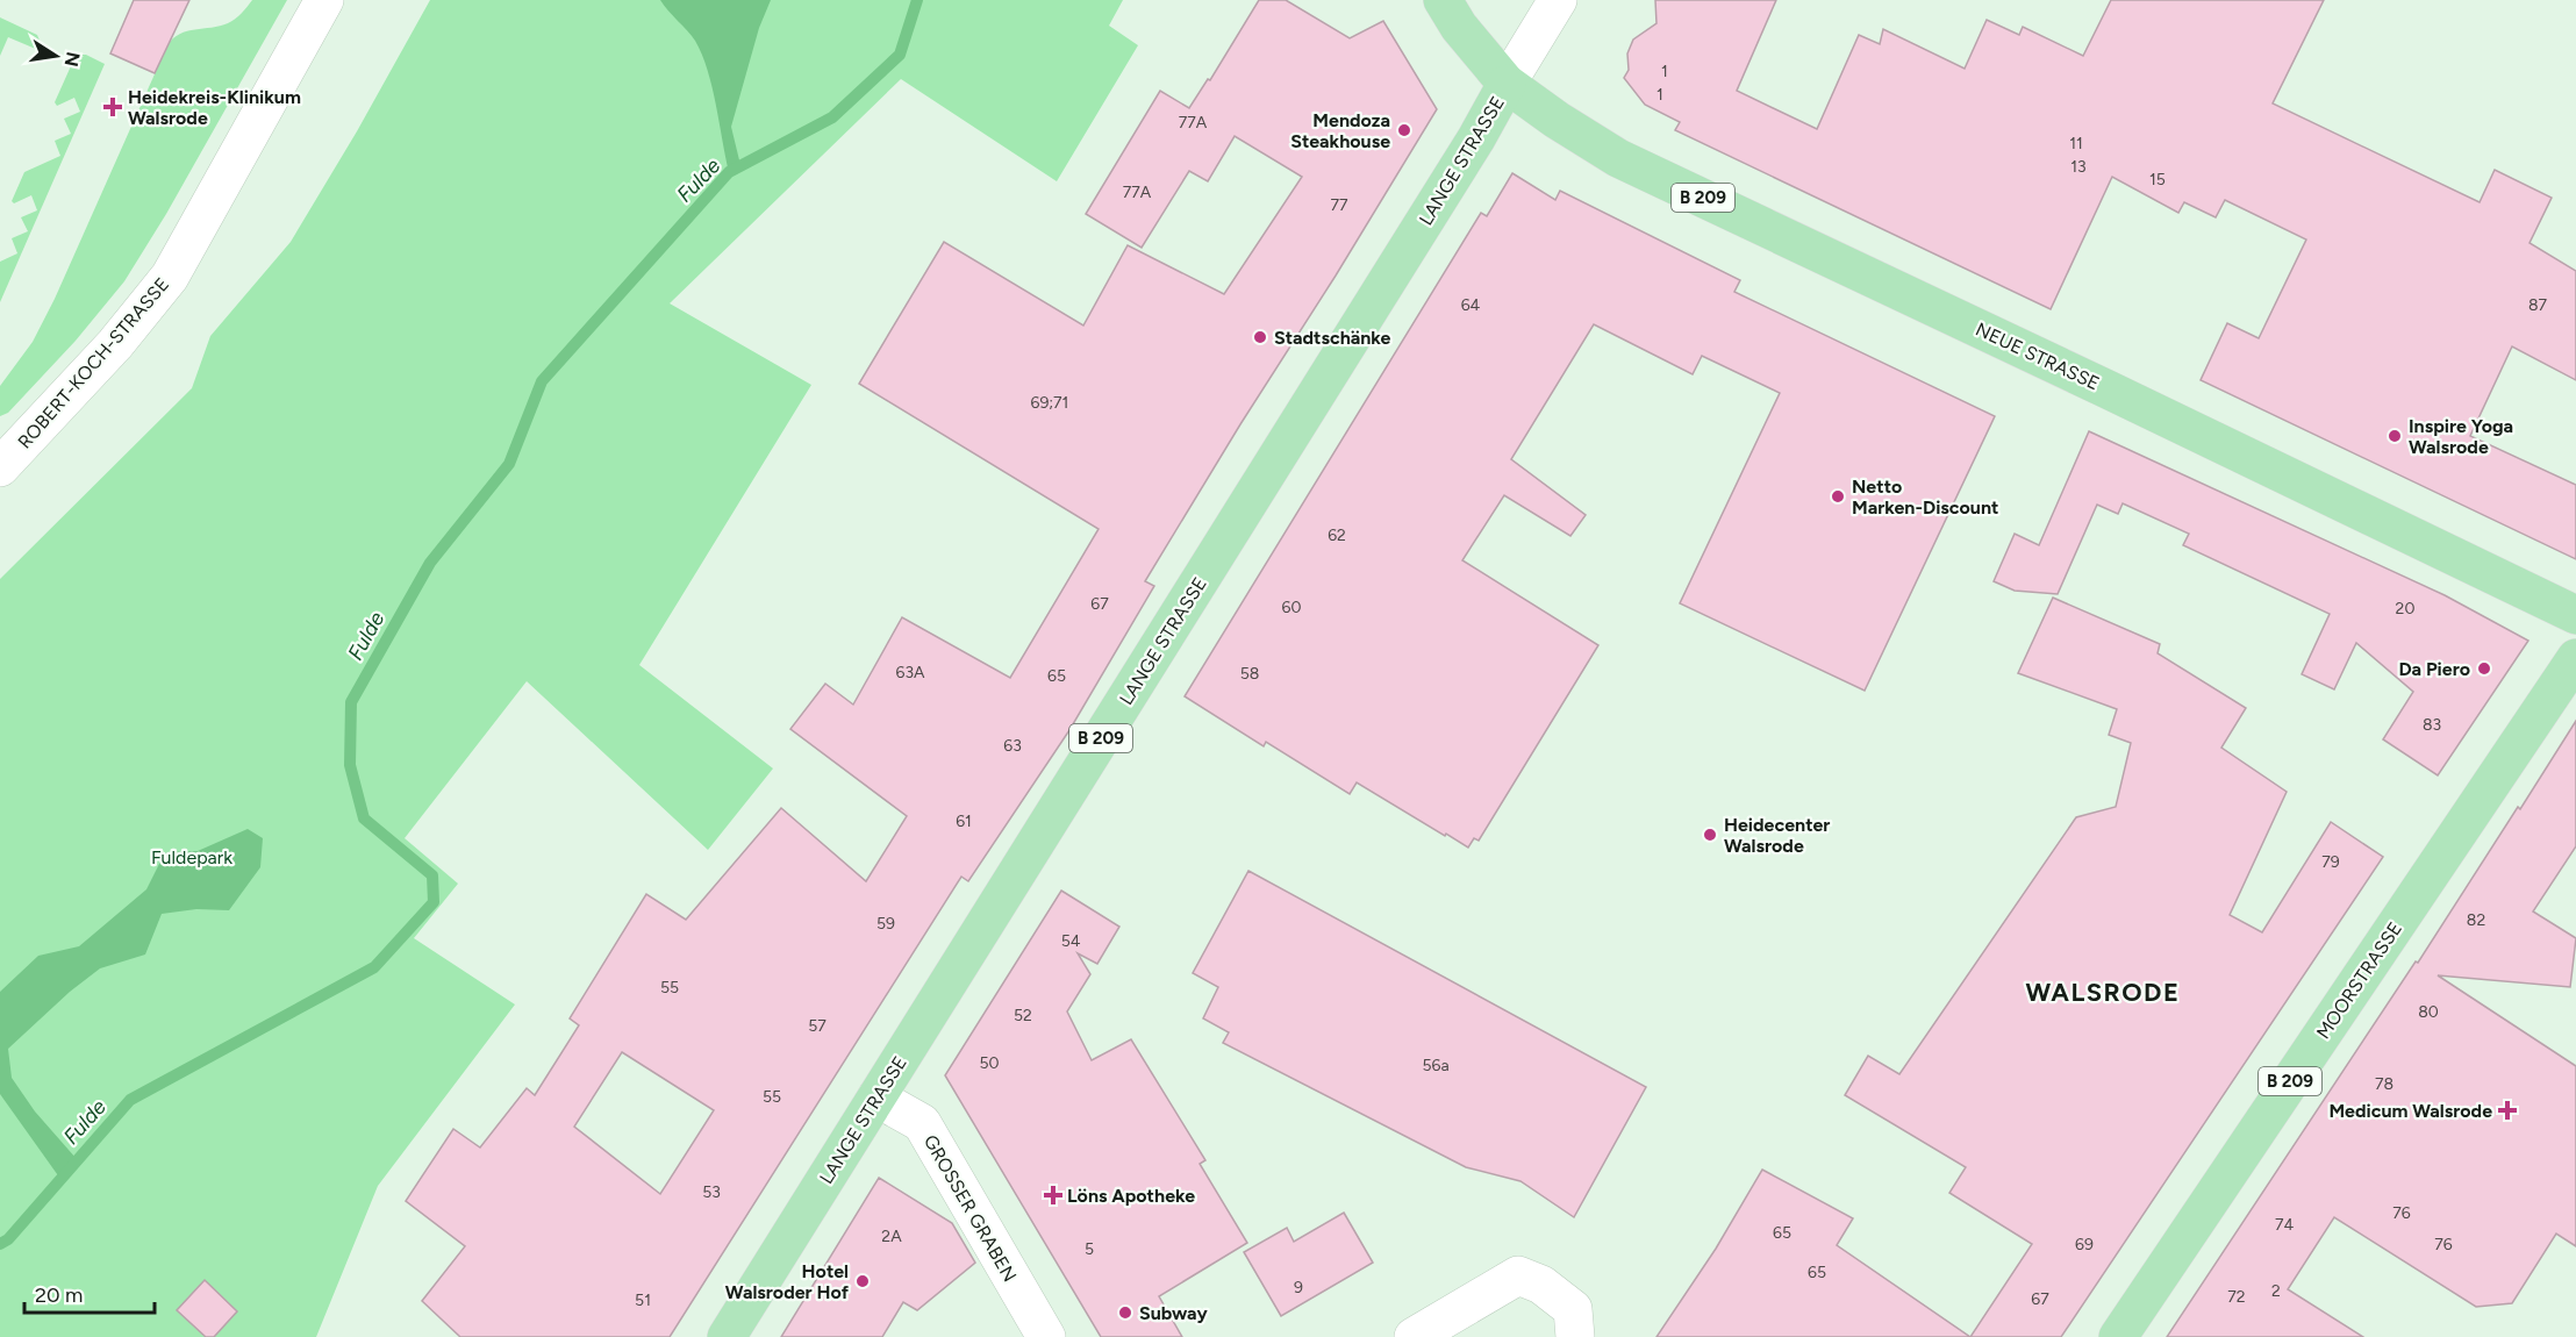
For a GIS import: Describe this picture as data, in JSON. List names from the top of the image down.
{
  "streets": {
    "main road": [
      "LANGE STRASSE",
      "B 209",
      "NEUE STRASSE",
      "MOORSTRASSE"
    ],
    "street": ["ROBERT-KOCH-STRASSE", "GROSSER GRABEN"]
  },
  "crossings": [
    ["LANGE STRASSE", "B 209"],
    ["LANGE STRASSE", "NEUE STRASSE"],
    ["LANGE STRASSE", "GROSSER GRABEN"],
    ["B 209", "NEUE STRASSE"]
  ],
  "districts": ["WALSRODE"],
  "water": ["Fulde"],
  "parks": ["Fuldepark"],
  "places": {
    "health": ["Heidekreis-Klinikum Walsrode", "Medicum Walsrode", "Löns Apotheke"],
    "other": [
      "Mendoza Steakhouse",
      "Stadtschänke",
      "Inspire Yoga Walsrode",
      "Netto Marken-Discount",
      "Da Piero",
      "Heidecenter Walsrode",
      "Hotel Walsroder Hof",
      "Subway"
    ]
  },
  "house_numbers": [
    "1",
    "1",
    "77A",
    "11",
    "13",
    "15",
    "77A",
    "77",
    "64",
    "87",
    "69;71",
    "62",
    "67",
    "60",
    "20",
    "63A",
    "58",
    "65",
    "83",
    "63",
    "61",
    "79",
    "82",
    "59",
    "54",
    "55",
    "80",
    "52",
    "57",
    "50",
    "56a",
    "78",
    "55",
    "53",
    "76",
    "74",
    "65",
    "2A",
    "69",
    "76",
    "5",
    "65",
    "9",
    "2",
    "72",
    "67",
    "51"
  ],
  "scale_bar": "20 m",
  "north": "right"
}
